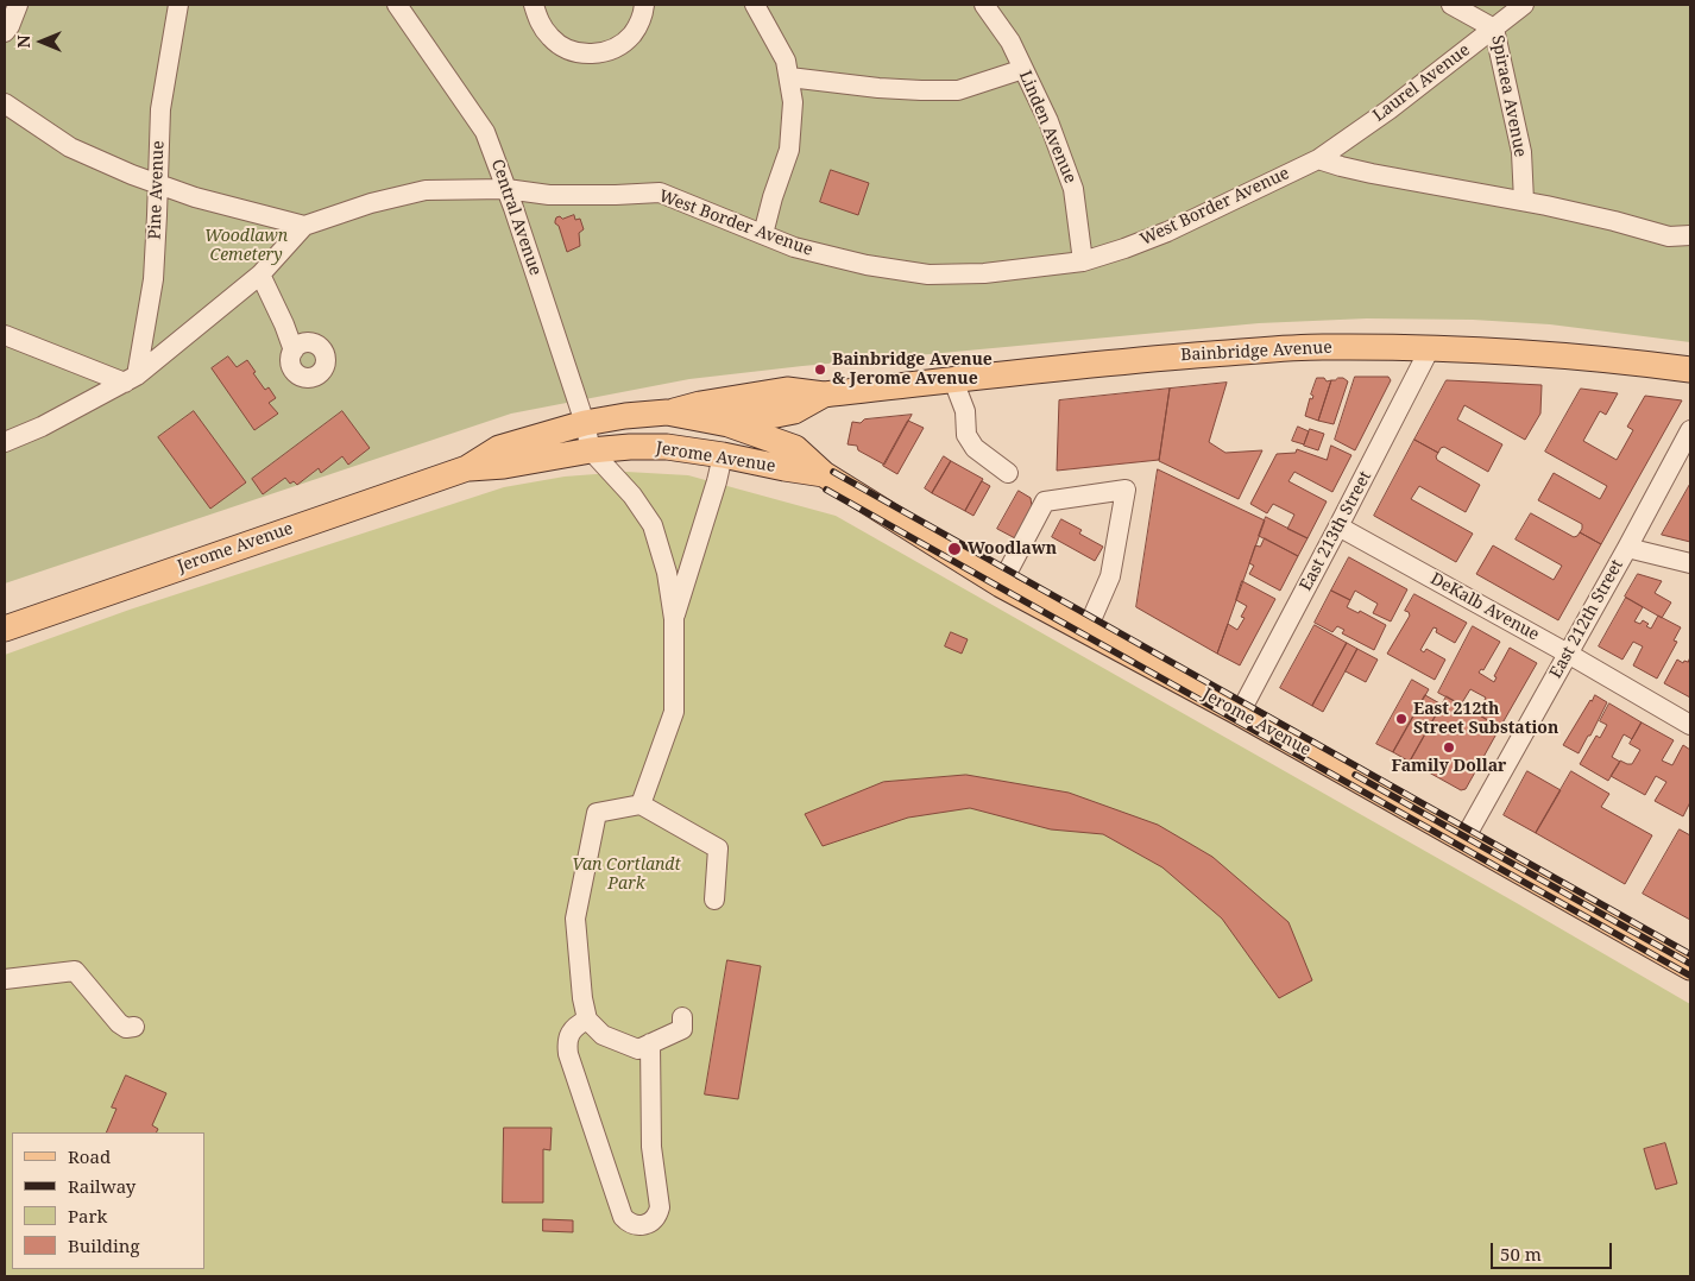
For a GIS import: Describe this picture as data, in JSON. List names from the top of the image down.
{
  "streets": {
    "main road": ["Bainbridge Avenue", "Jerome Avenue"],
    "street": [
      "Laurel Avenue",
      "Spiraea Avenue",
      "Linden Avenue",
      "Pine Avenue",
      "West Border Avenue",
      "Central Avenue",
      "East 213th Street",
      "DeKalb Avenue",
      "East 212th Street"
    ]
  },
  "crossings": [
    ["Laurel Avenue", "Spiraea Avenue"],
    ["Laurel Avenue", "West Border Avenue"],
    ["Linden Avenue", "West Border Avenue"],
    ["Pine Avenue", "West Border Avenue"],
    ["West Border Avenue", "Central Avenue"],
    ["Central Avenue", "Jerome Avenue"],
    ["Bainbridge Avenue", "Jerome Avenue"],
    ["Bainbridge Avenue", "East 213th Street"],
    ["Jerome Avenue", "East 213th Street"],
    ["Jerome Avenue", "East 212th Street"],
    ["East 213th Street", "DeKalb Avenue"],
    ["DeKalb Avenue", "East 212th Street"]
  ],
  "parks": ["Woodlawn Cemetery", "Van Cortlandt Park"],
  "places": [
    "Bainbridge Avenue & Jerome Avenue",
    "Woodlawn",
    "East 212th Street Substation",
    "Family Dollar"
  ],
  "legend": [
    "Road",
    "Railway",
    "Park",
    "Building"
  ],
  "scale_bar": "50 m",
  "north": "left"
}
